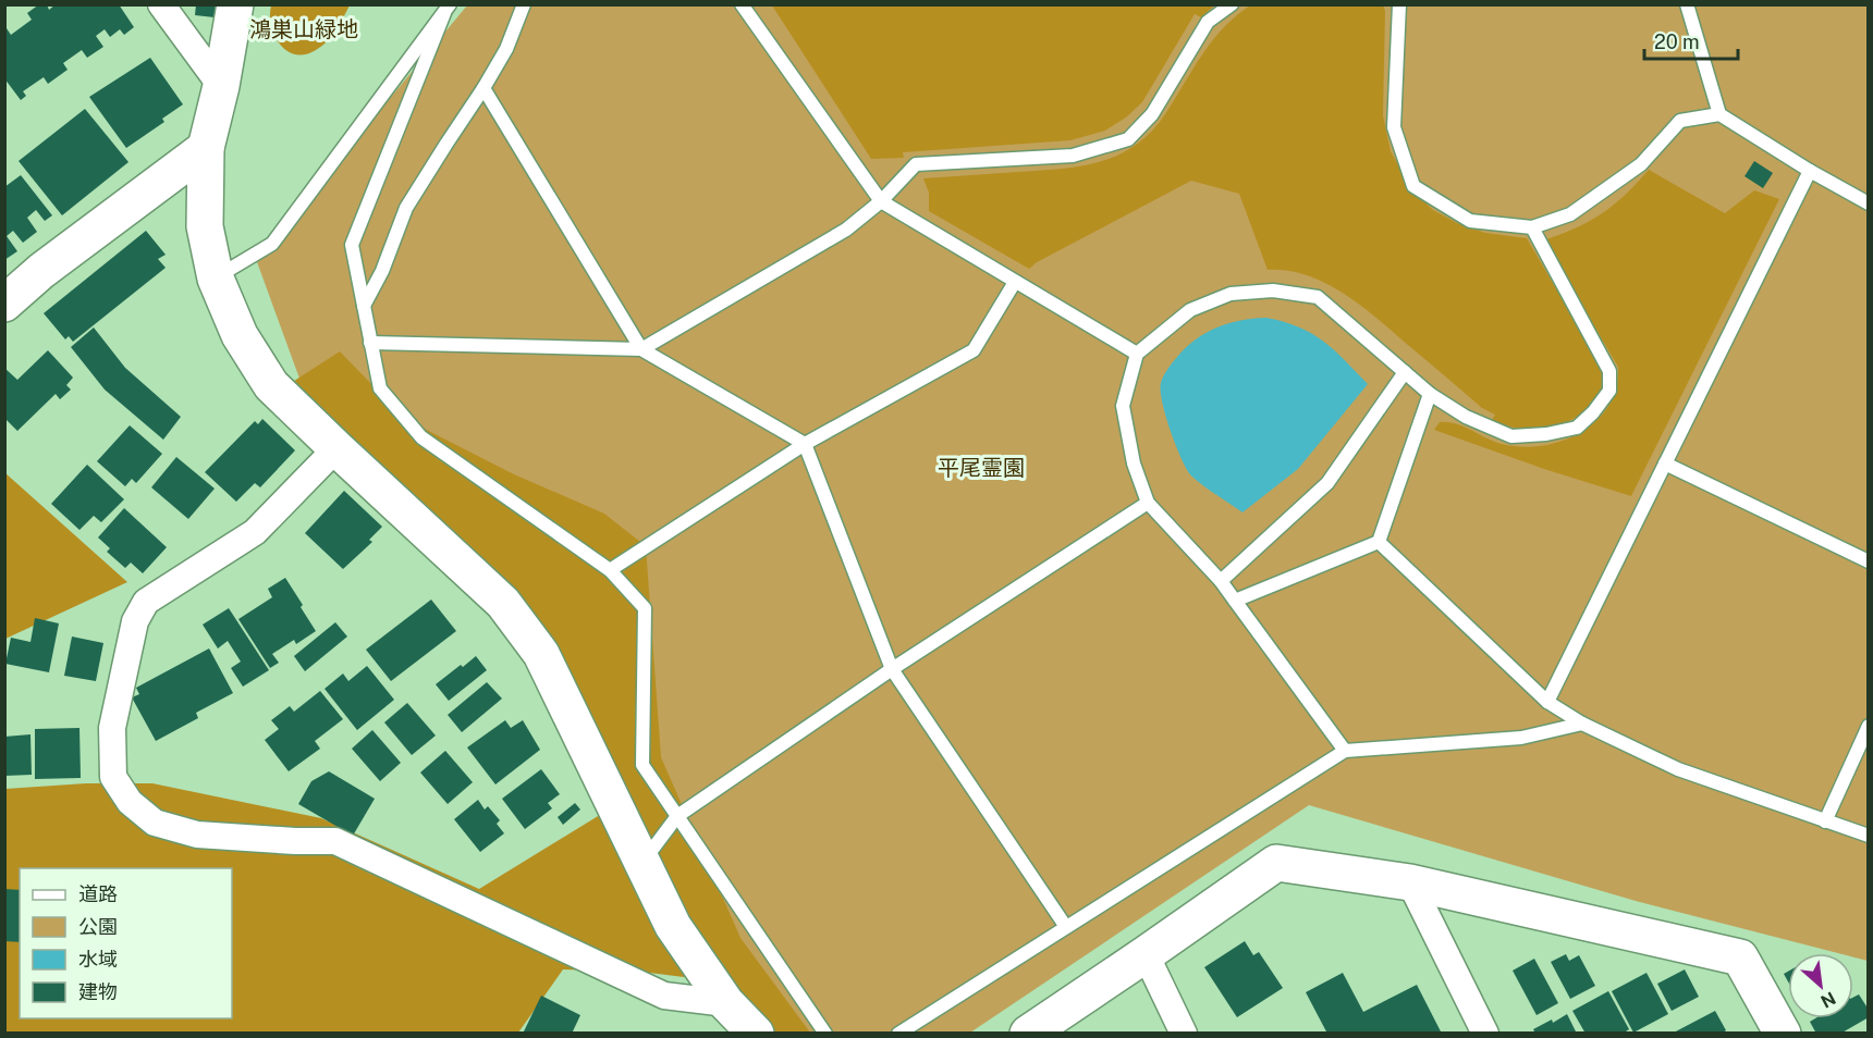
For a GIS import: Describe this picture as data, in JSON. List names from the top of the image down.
{
  "parks": ["鴻巣山緑地", "平尾霊園"],
  "legend": [
    "道路",
    "公園",
    "水域",
    "建物"
  ],
  "scale_bar": "20 m",
  "north": "bottom right"
}
